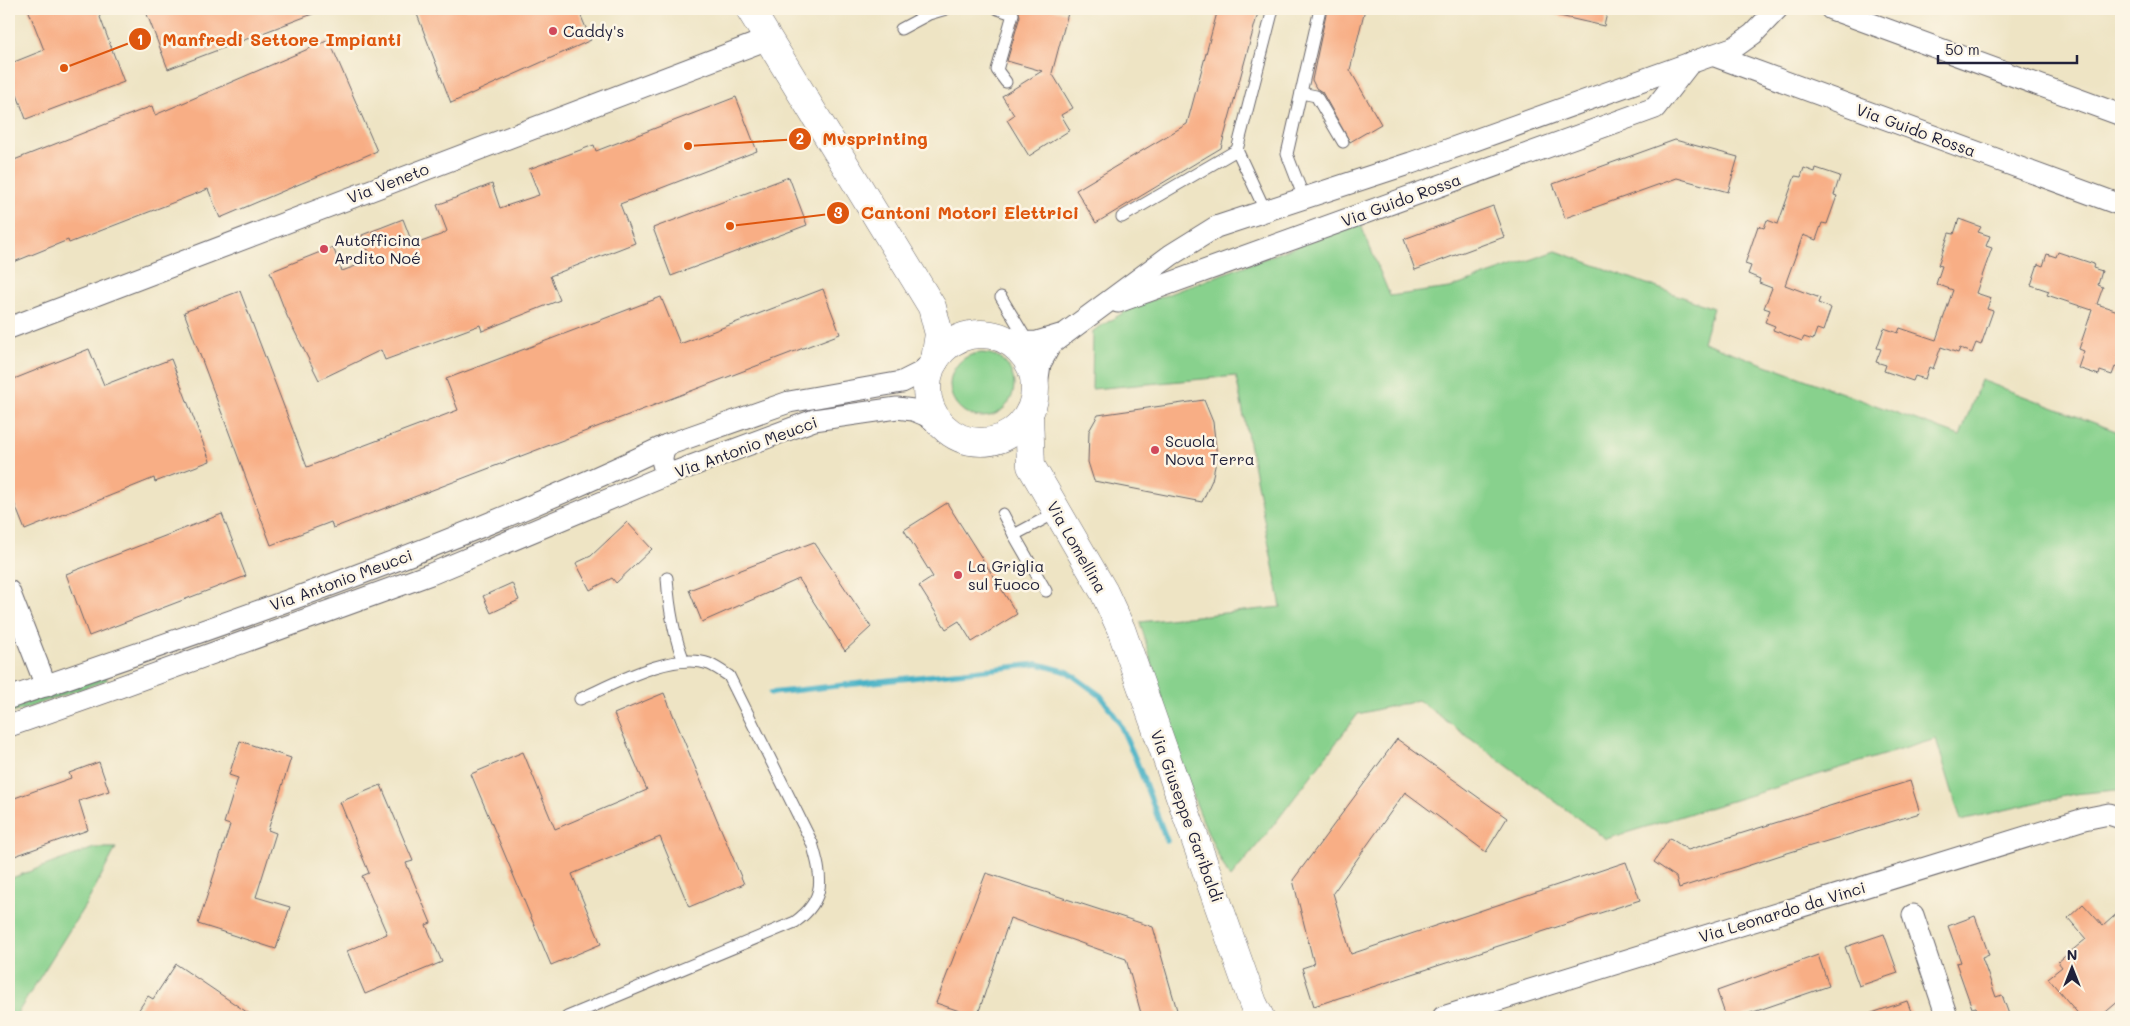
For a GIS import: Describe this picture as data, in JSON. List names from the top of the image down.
{
  "streets": {
    "main road": ["Via Lomellina", "Via Giuseppe Garibaldi"],
    "street": [
      "Via Guido Rossa",
      "Via Veneto",
      "Via Antonio Meucci",
      "Via Leonardo da Vinci"
    ]
  },
  "crossings": [
    ["Via Guido Rossa", "Via Antonio Meucci"],
    ["Via Guido Rossa", "Via Lomellina"],
    ["Via Antonio Meucci", "Via Lomellina"],
    ["Via Lomellina", "Via Giuseppe Garibaldi"]
  ],
  "places": [
    "Caddy's",
    "Manfredi Settore Impianti",
    "Mvsprinting",
    "Cantoni Motori Elettrici",
    "Autofficina Ardito Noé",
    "Scuola Nova Terra",
    "La Griglia sul Fuoco"
  ],
  "scale_bar": "50 m",
  "north": "top"
}
